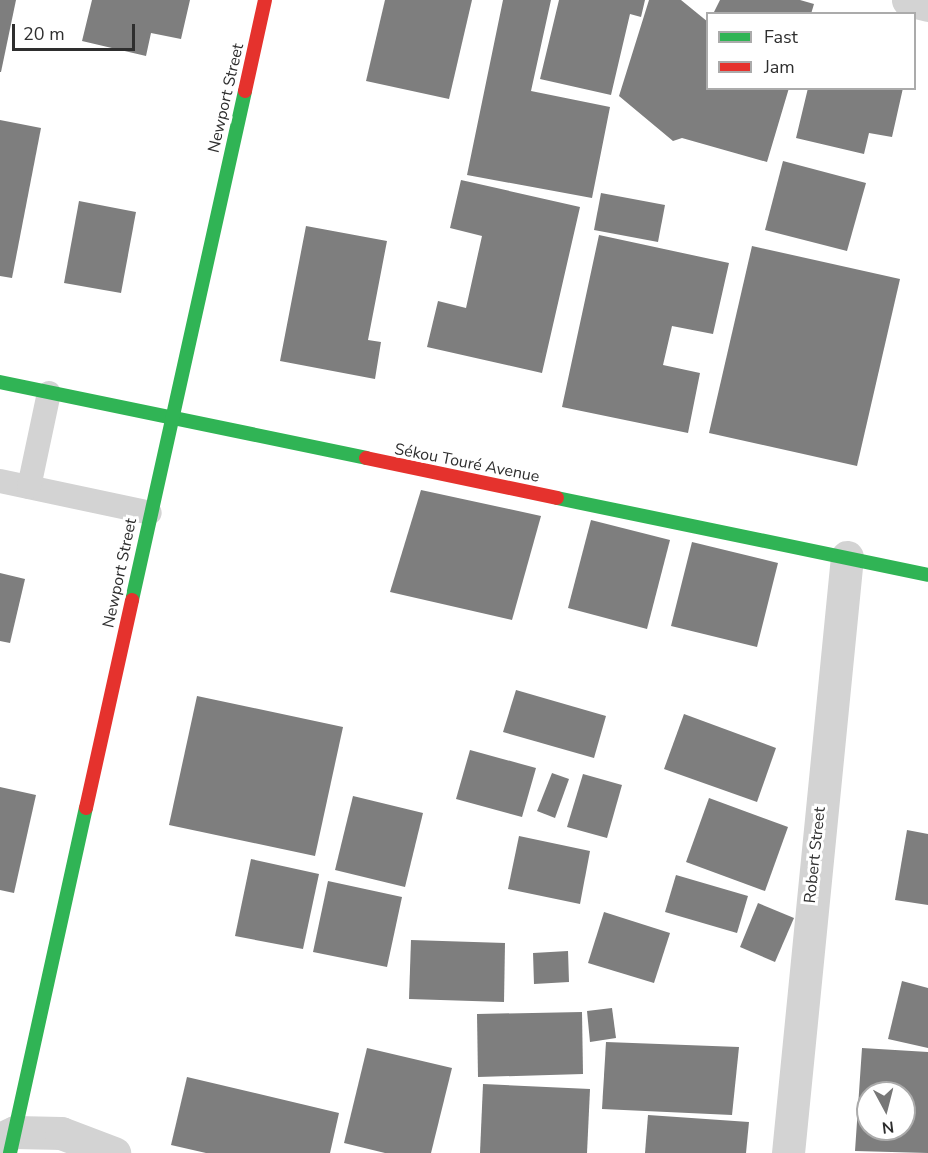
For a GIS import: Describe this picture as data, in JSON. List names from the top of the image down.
{
  "streets": {
    "street": ["Newport Street", "Sékou Touré Avenue", "Robert Street"]
  },
  "crossings": [
    ["Newport Street", "Sékou Touré Avenue"],
    ["Sékou Touré Avenue", "Robert Street"]
  ],
  "legend": ["Fast", "Jam"],
  "scale_bar": "20 m",
  "north": "bottom"
}
